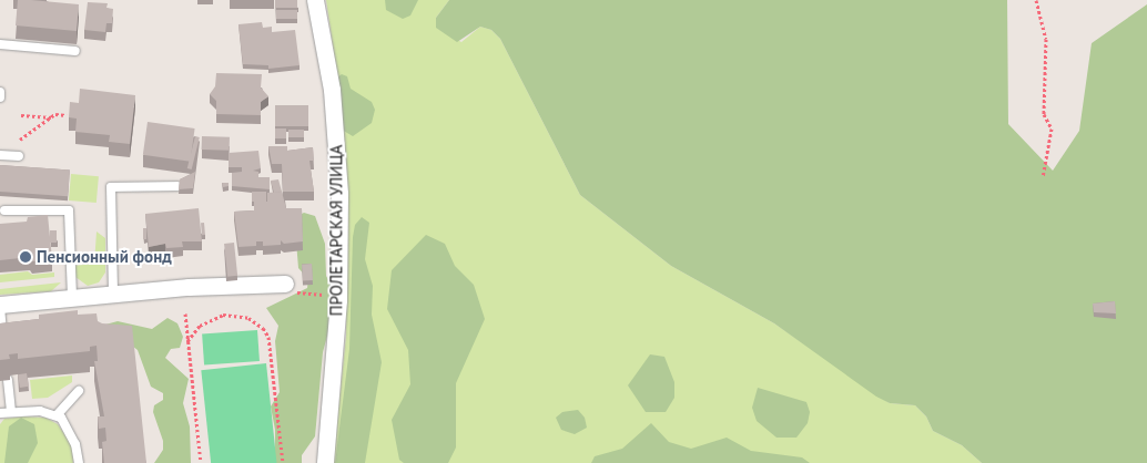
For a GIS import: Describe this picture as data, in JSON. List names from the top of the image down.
{
  "streets": {
    "street": ["ПРОЛЕТАРСКАЯ УЛИЦА"]
  },
  "places": ["Пенсионный фонд"]
}
